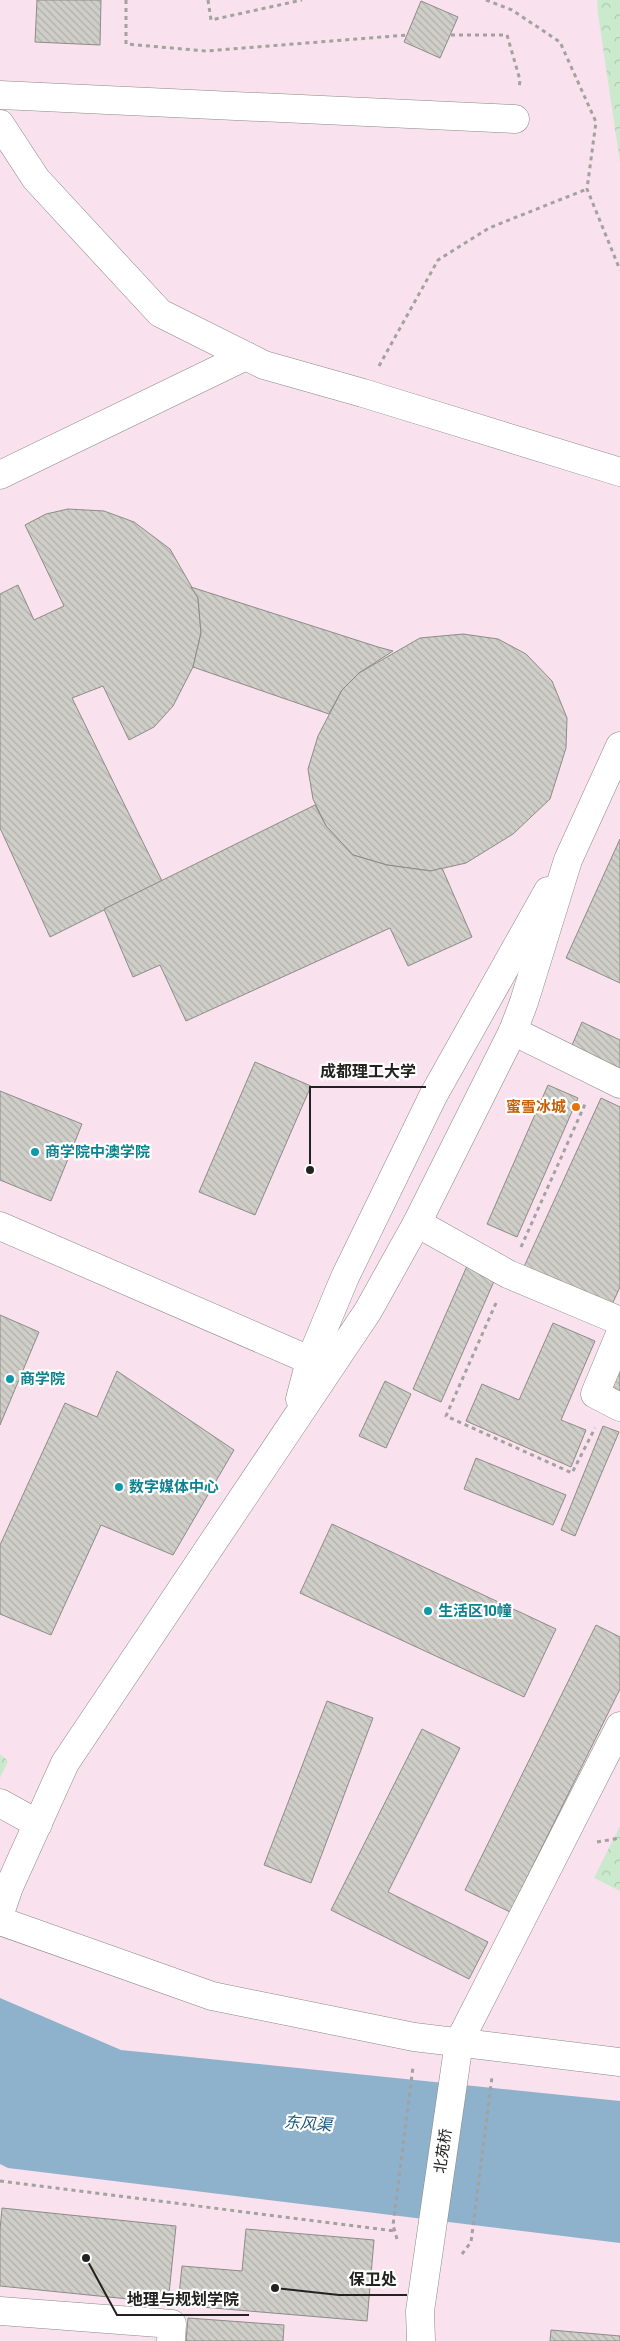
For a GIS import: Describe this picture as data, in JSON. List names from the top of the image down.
{
  "streets": {
    "street": ["北苑桥"]
  },
  "water": ["东风渠"],
  "places": [
    "蜜雪冰城",
    "商学院中澳学院",
    "成都理工大学",
    "商学院",
    "数字媒体中心",
    "生活区10幢",
    "地理与规划学院",
    "保卫处"
  ]
}
